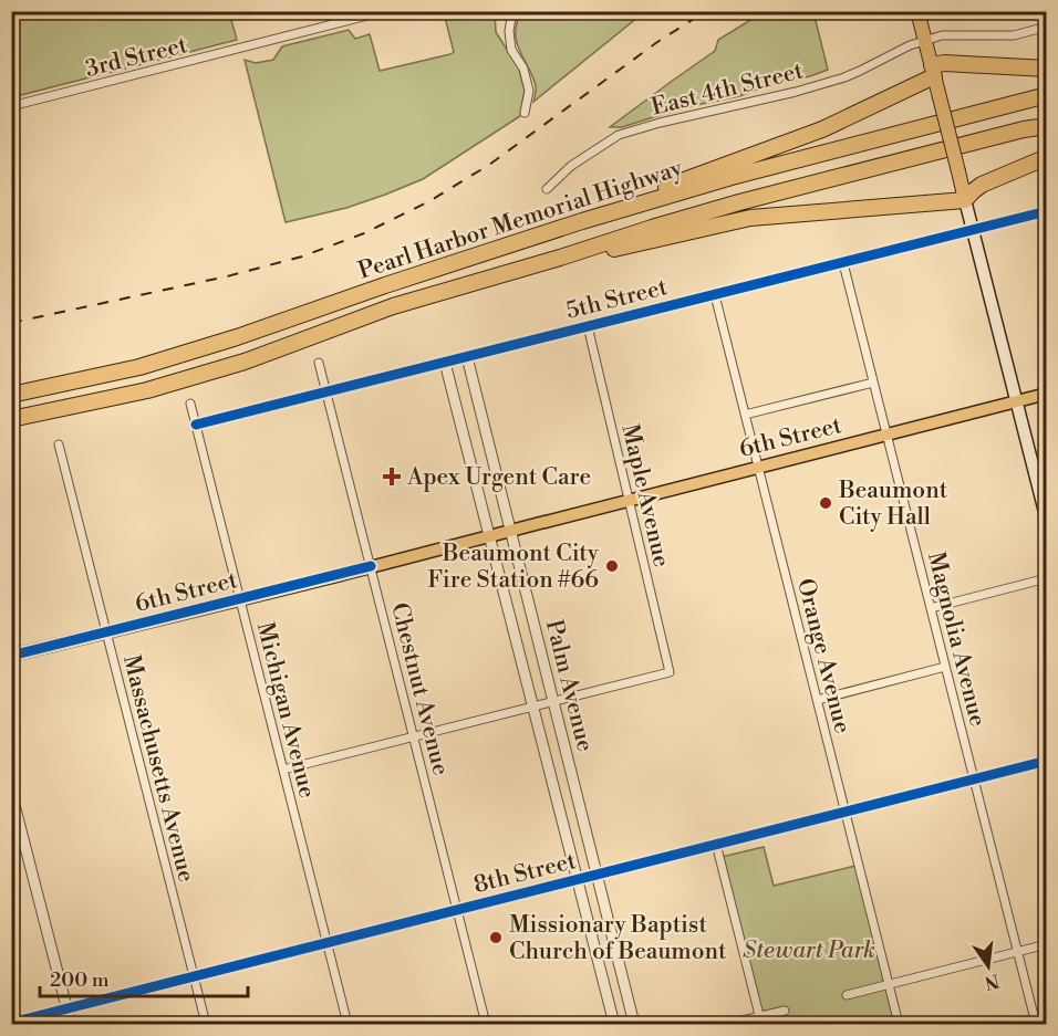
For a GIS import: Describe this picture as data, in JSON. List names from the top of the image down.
{
  "streets": {
    "highway": ["Pearl Harbor Memorial Highway"],
    "main road": ["6th Street"],
    "street": [
      "3rd Street",
      "East 4th Street",
      "5th Street",
      "Maple Avenue",
      "Magnolia Avenue",
      "Orange Avenue",
      "Palm Avenue",
      "Chestnut Avenue",
      "Michigan Avenue",
      "Massachusetts Avenue",
      "8th Street"
    ]
  },
  "crossings": [
    ["5th Street", "Maple Avenue"],
    ["5th Street", "Magnolia Avenue"],
    ["5th Street", "Orange Avenue"],
    ["5th Street", "Palm Avenue"],
    ["5th Street", "Chestnut Avenue"],
    ["5th Street", "Michigan Avenue"],
    ["6th Street", "Maple Avenue"],
    ["6th Street", "Magnolia Avenue"],
    ["6th Street", "Orange Avenue"],
    ["6th Street", "Palm Avenue"],
    ["6th Street", "Chestnut Avenue"],
    ["6th Street", "Michigan Avenue"],
    ["6th Street", "Massachusetts Avenue"],
    ["Maple Avenue", "Palm Avenue"],
    ["Magnolia Avenue", "8th Street"],
    ["Orange Avenue", "8th Street"],
    ["Palm Avenue", "8th Street"],
    ["Chestnut Avenue", "8th Street"],
    ["Michigan Avenue", "8th Street"],
    ["Massachusetts Avenue", "8th Street"]
  ],
  "parks": ["Stewart Park"],
  "places": {
    "health": ["Apex Urgent Care"],
    "other": ["Beaumont City Hall", "Beaumont City Fire Station #66", "Missionary Baptist Church of Beaumont"]
  },
  "scale_bar": "200 m",
  "north": "bottom"
}
